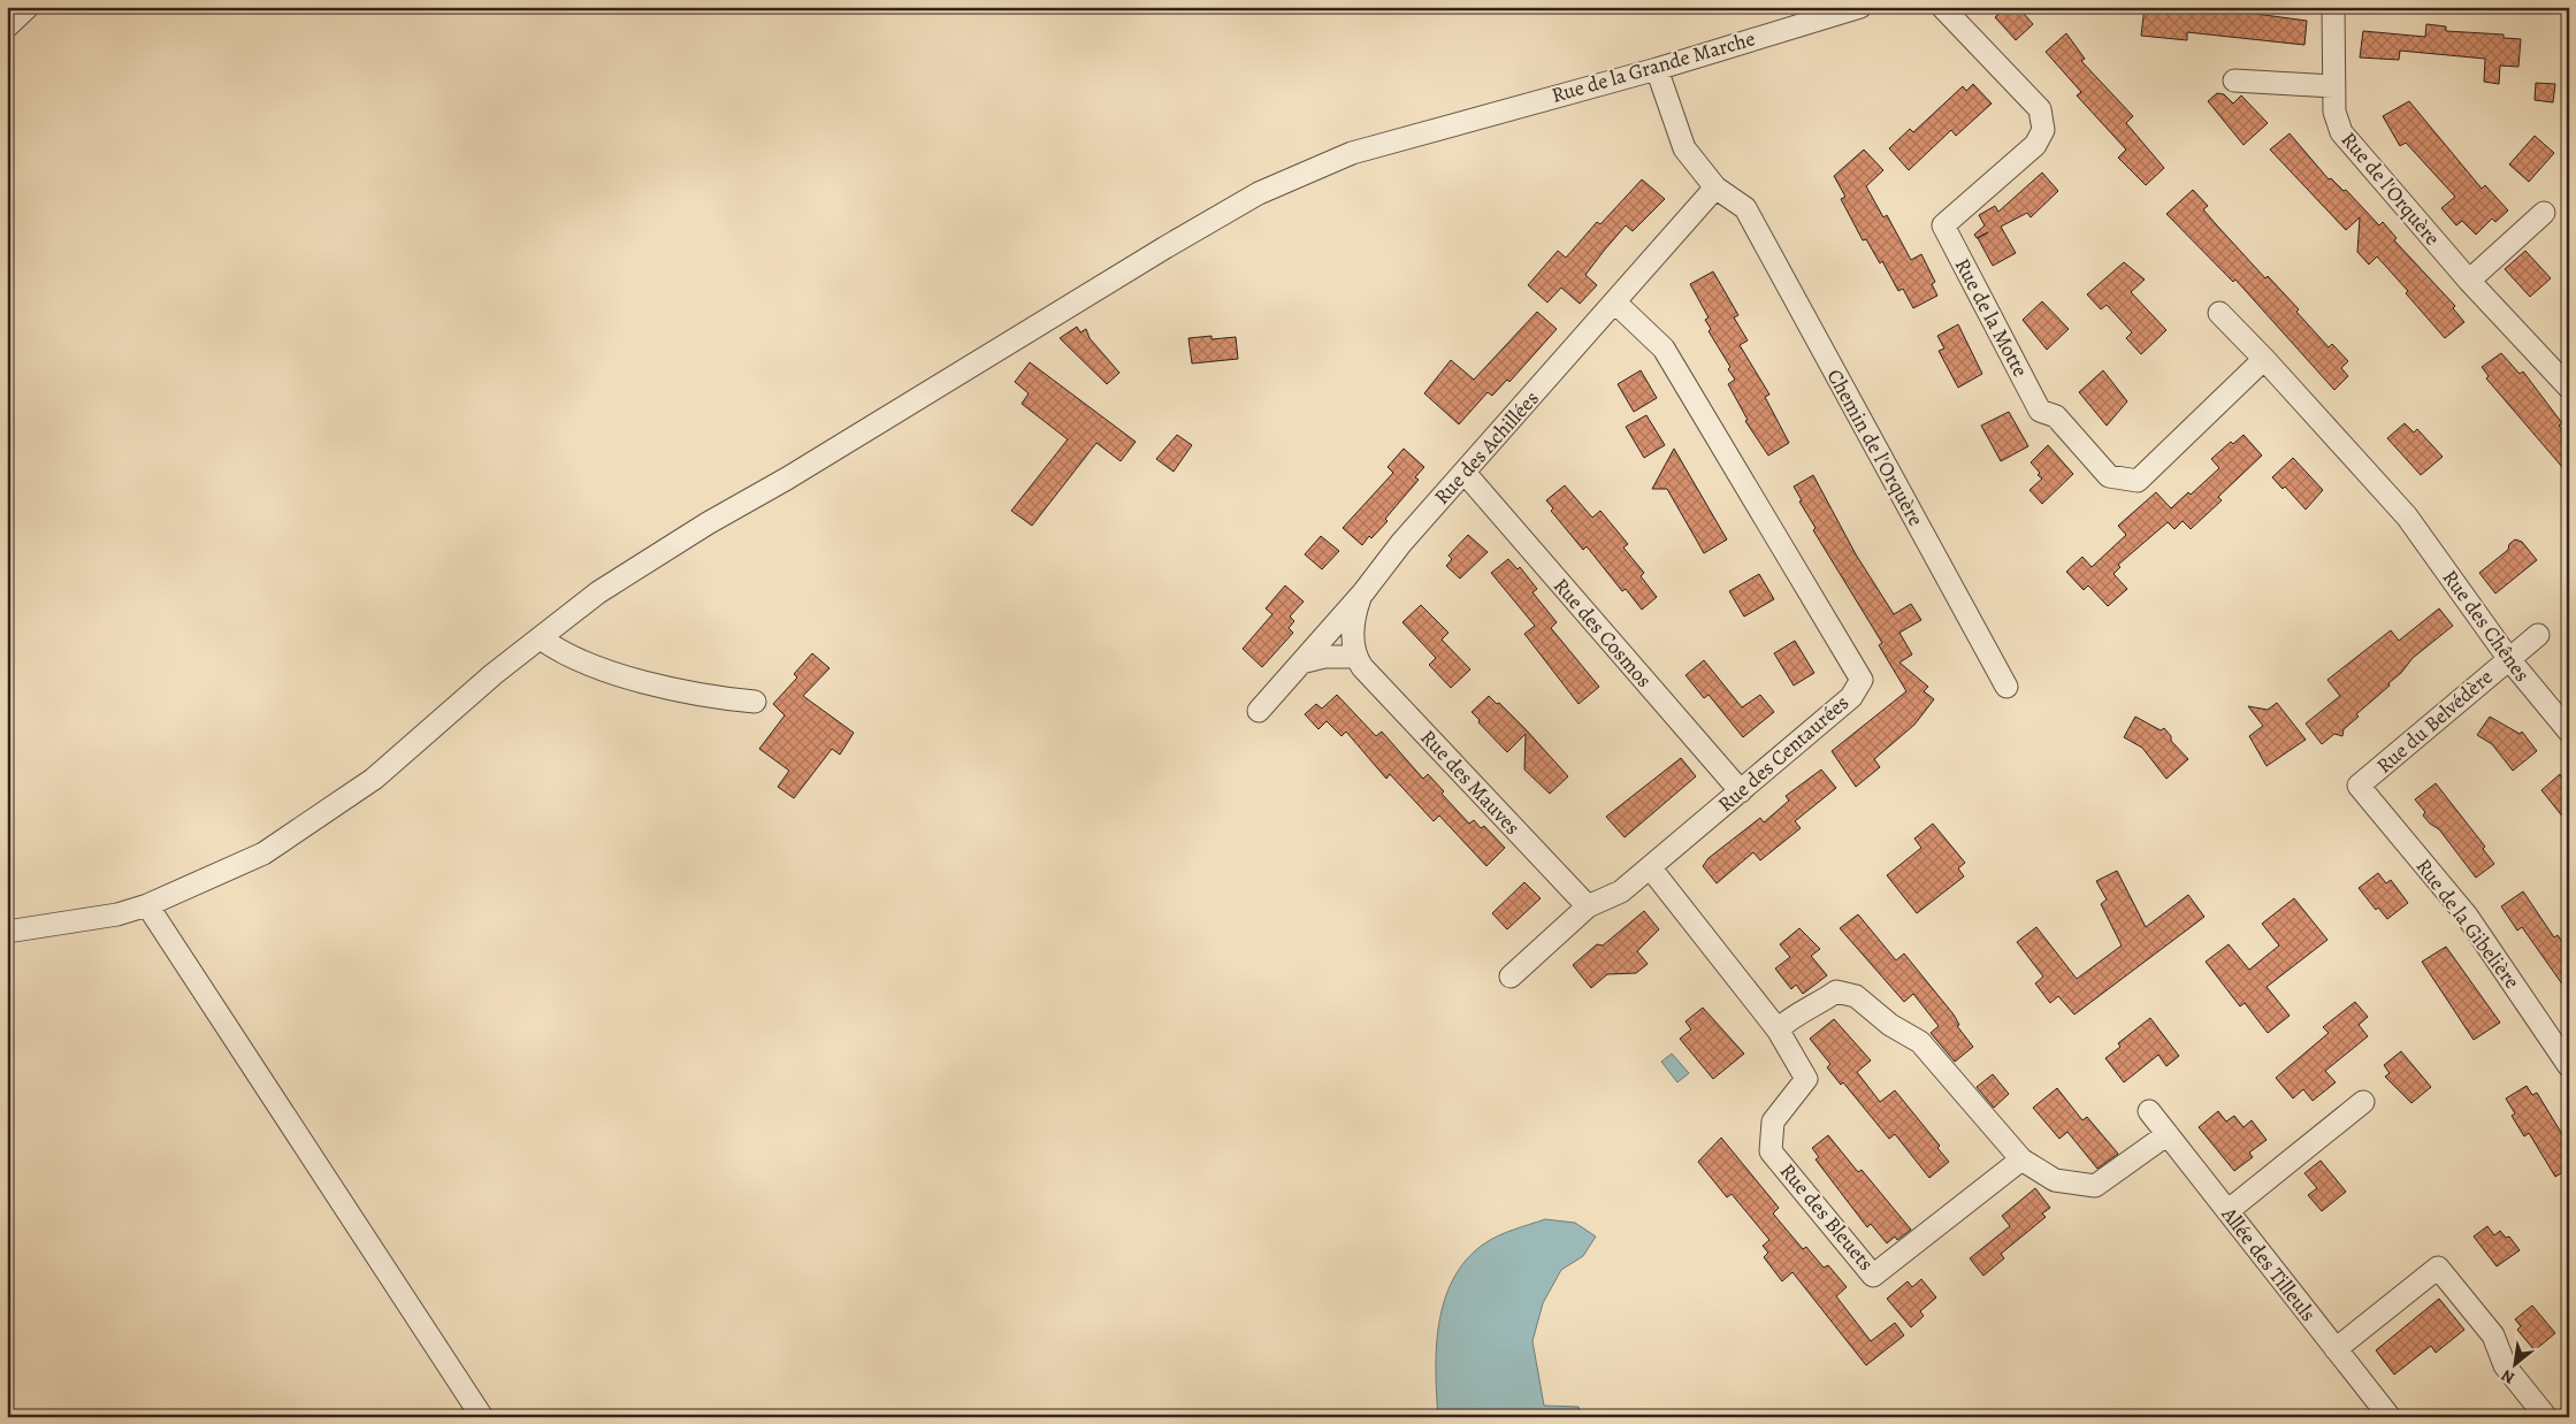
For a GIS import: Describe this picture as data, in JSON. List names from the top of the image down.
{
  "streets": {
    "street": [
      "Rue de la Grande Marche",
      "Rue de l'Orquère",
      "Rue de la Motte",
      "Rue des Achillées",
      "Chemin de l'Orquère",
      "Rue des Chênes",
      "Rue des Cosmos",
      "Rue du Belvédère",
      "Rue des Centaurées",
      "Rue des Mauves",
      "Rue de la Gibelière",
      "Rue des Bleuets",
      "Allée des Tilleuls"
    ]
  },
  "crossings": [
    ["Rue de la Motte", "Rue des Chênes"],
    ["Rue des Achillées", "Chemin de l'Orquère"],
    ["Rue des Achillées", "Rue des Cosmos"],
    ["Rue des Achillées", "Rue des Centaurées"],
    ["Rue des Chênes", "Rue du Belvédère"],
    ["Rue des Cosmos", "Rue des Centaurées"],
    ["Rue du Belvédère", "Rue de la Gibelière"],
    ["Rue des Centaurées", "Rue des Mauves"],
    ["Rue des Centaurées", "Rue des Bleuets"]
  ],
  "north": "bottom left"
}
